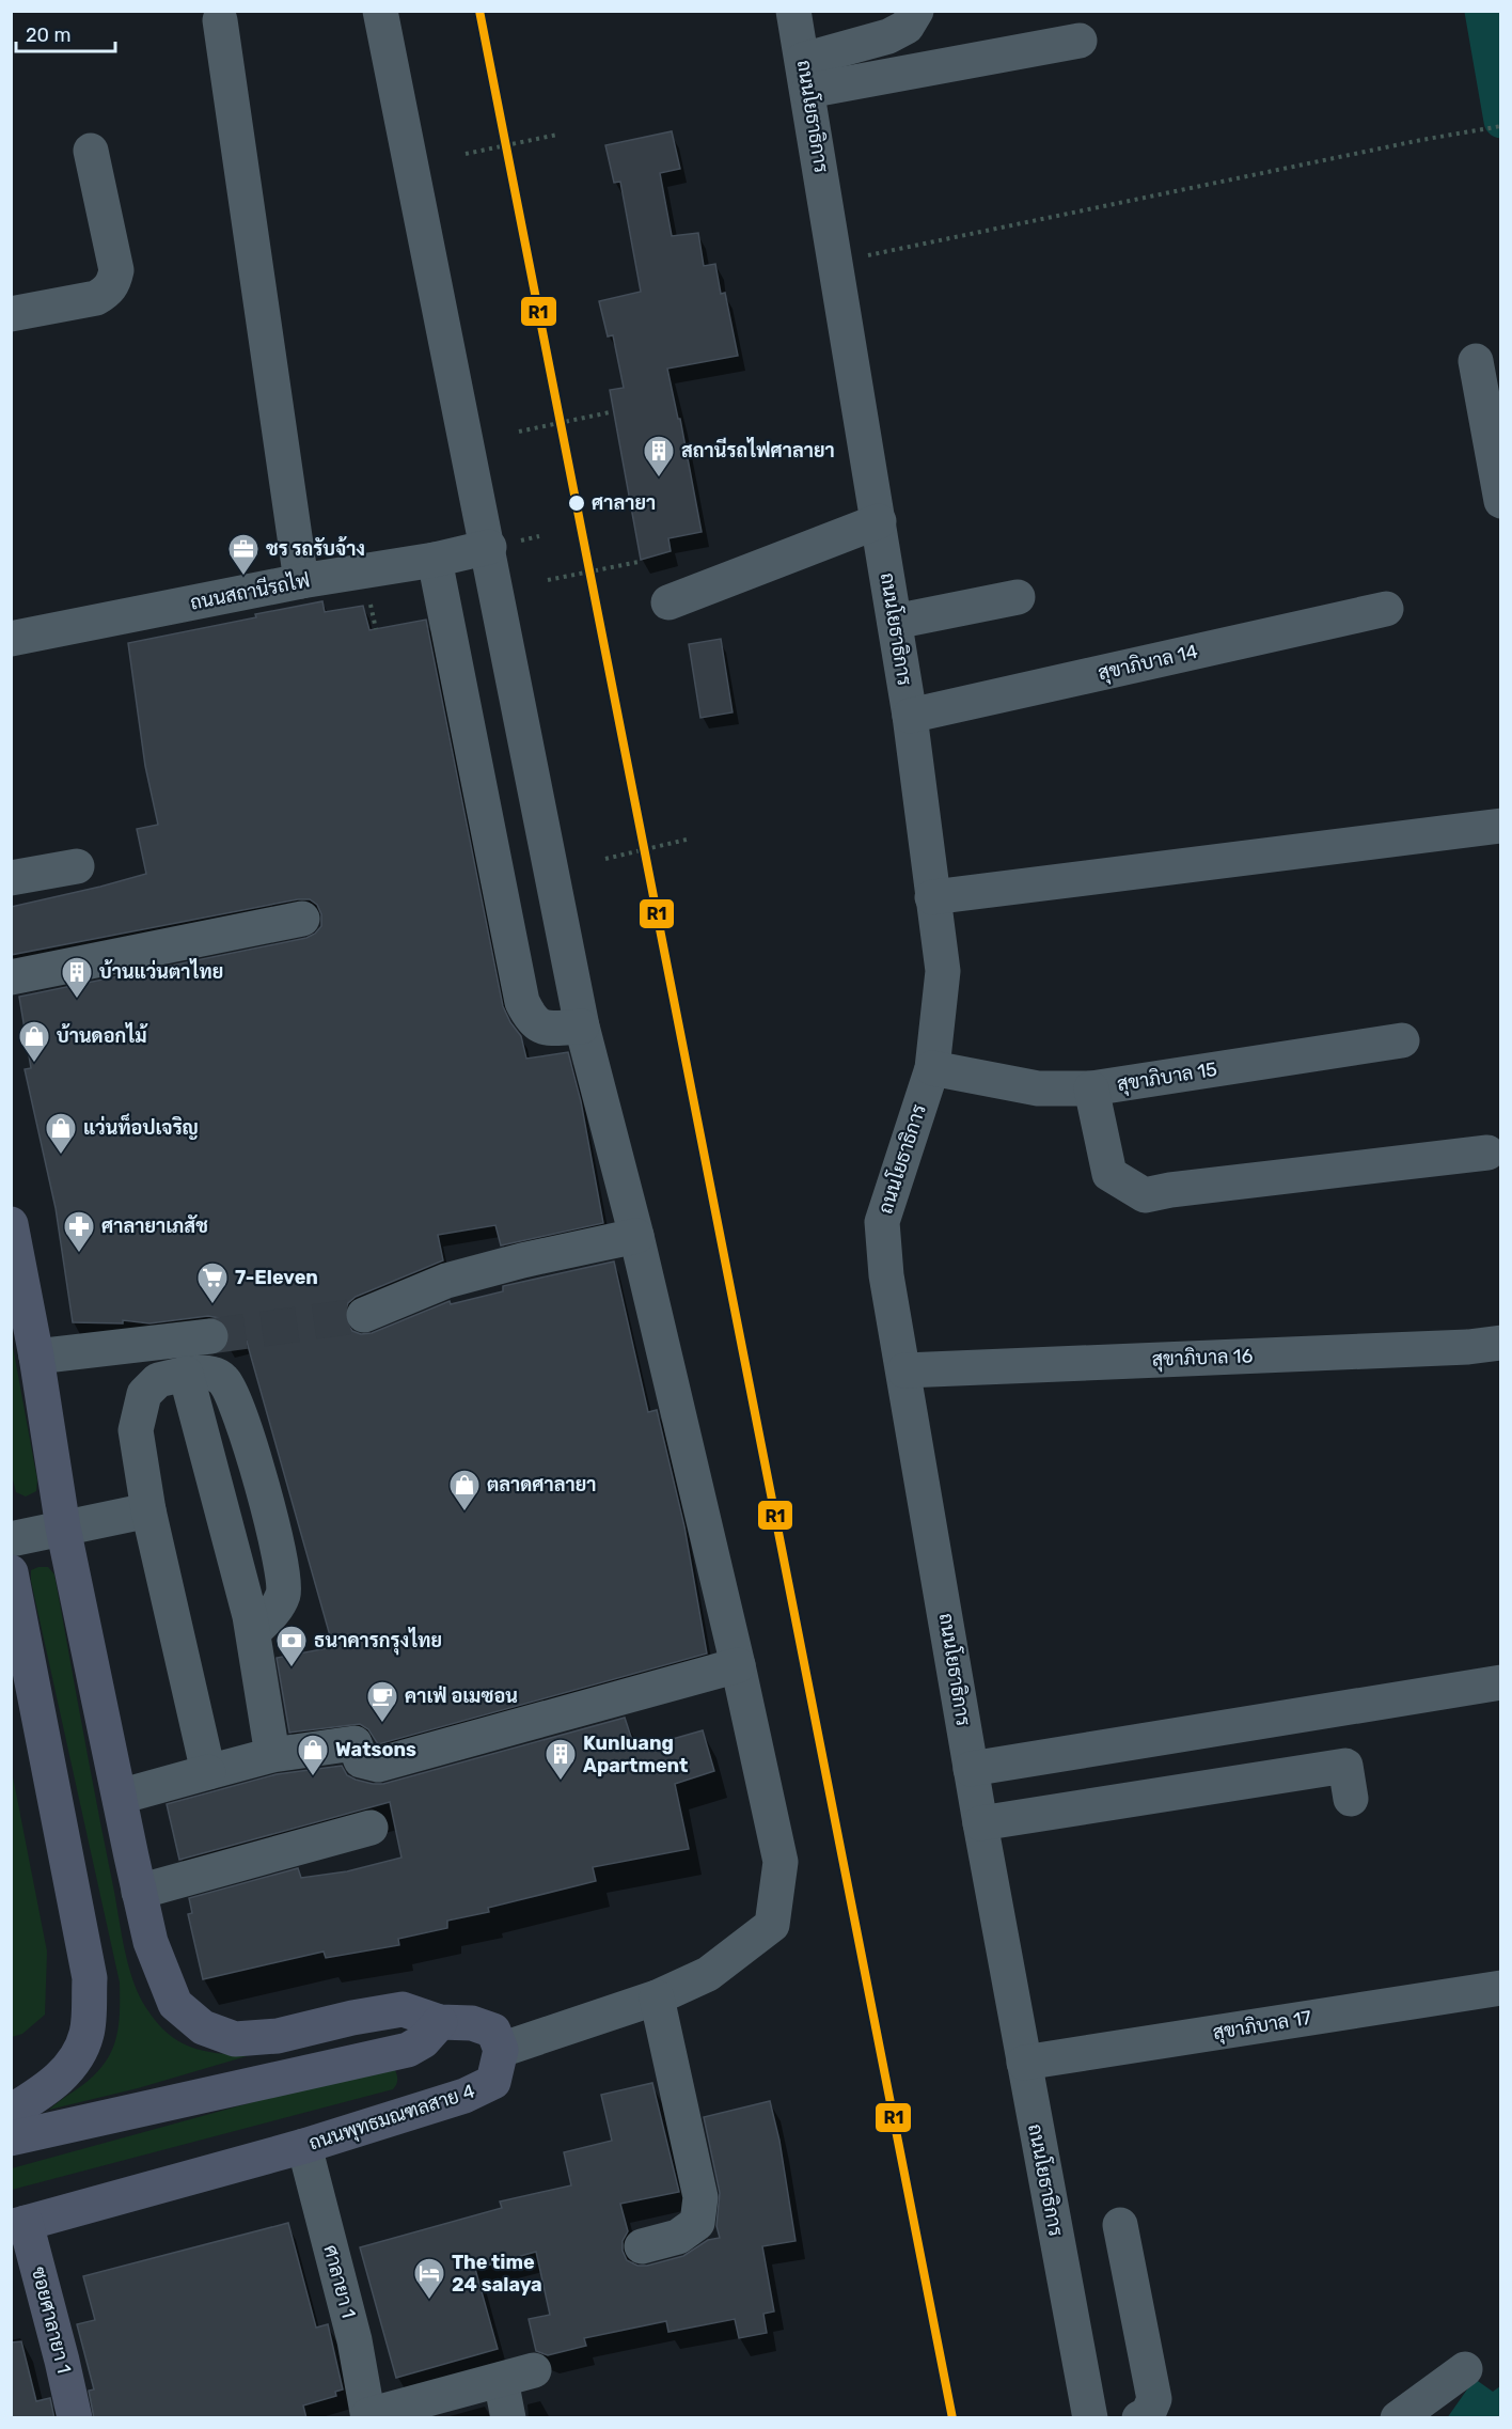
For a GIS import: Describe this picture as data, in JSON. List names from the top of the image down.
{
  "streets": {
    "main road": ["ถนนพุทธมณฑลสาย 4", "ซอยศาลายา 1"],
    "street": [
      "ถนนโยธาธิการ",
      "ถนนสถานีรถไฟ",
      "สุขาภิบาล 14",
      "สุขาภิบาล 15",
      "สุขาภิบาล 16",
      "สุขาภิบาล 17",
      "ศาลายา 1"
    ]
  },
  "crossings": [
    ["ถนนโยธาธิการ", "สุขาภิบาล 14"],
    ["ถนนโยธาธิการ", "สุขาภิบาล 15"],
    ["ถนนโยธาธิการ", "สุขาภิบาล 16"],
    ["ถนนโยธาธิการ", "สุขาภิบาล 17"],
    ["ถนนพุทธมณฑลสาย 4", "ศาลายา 1"],
    ["ถนนพุทธมณฑลสาย 4", "ซอยศาลายา 1"]
  ],
  "places": {
    "building": ["สถานีรถไฟศาลายา", "บ้านแว่นตาไทย", "Kunluang Apartment"],
    "other": ["ศาลายา"],
    "office": ["ชร รถรับจ้าง"],
    "shop": [
      "บ้านดอกไม้",
      "แว่นท็อปเจริญ",
      "ตลาดศาลายา",
      "Watsons"
    ],
    "pharmacy": ["ศาลายาเภสัช"],
    "supermarket": ["7-Eleven"],
    "bank": ["ธนาคารกรุงไทย"],
    "cafe": ["คาเฟ่ อเมซอน"],
    "hotel": ["The time 24 salaya"]
  },
  "lines": ["transit line R1"],
  "scale_bar": "20 m"
}
